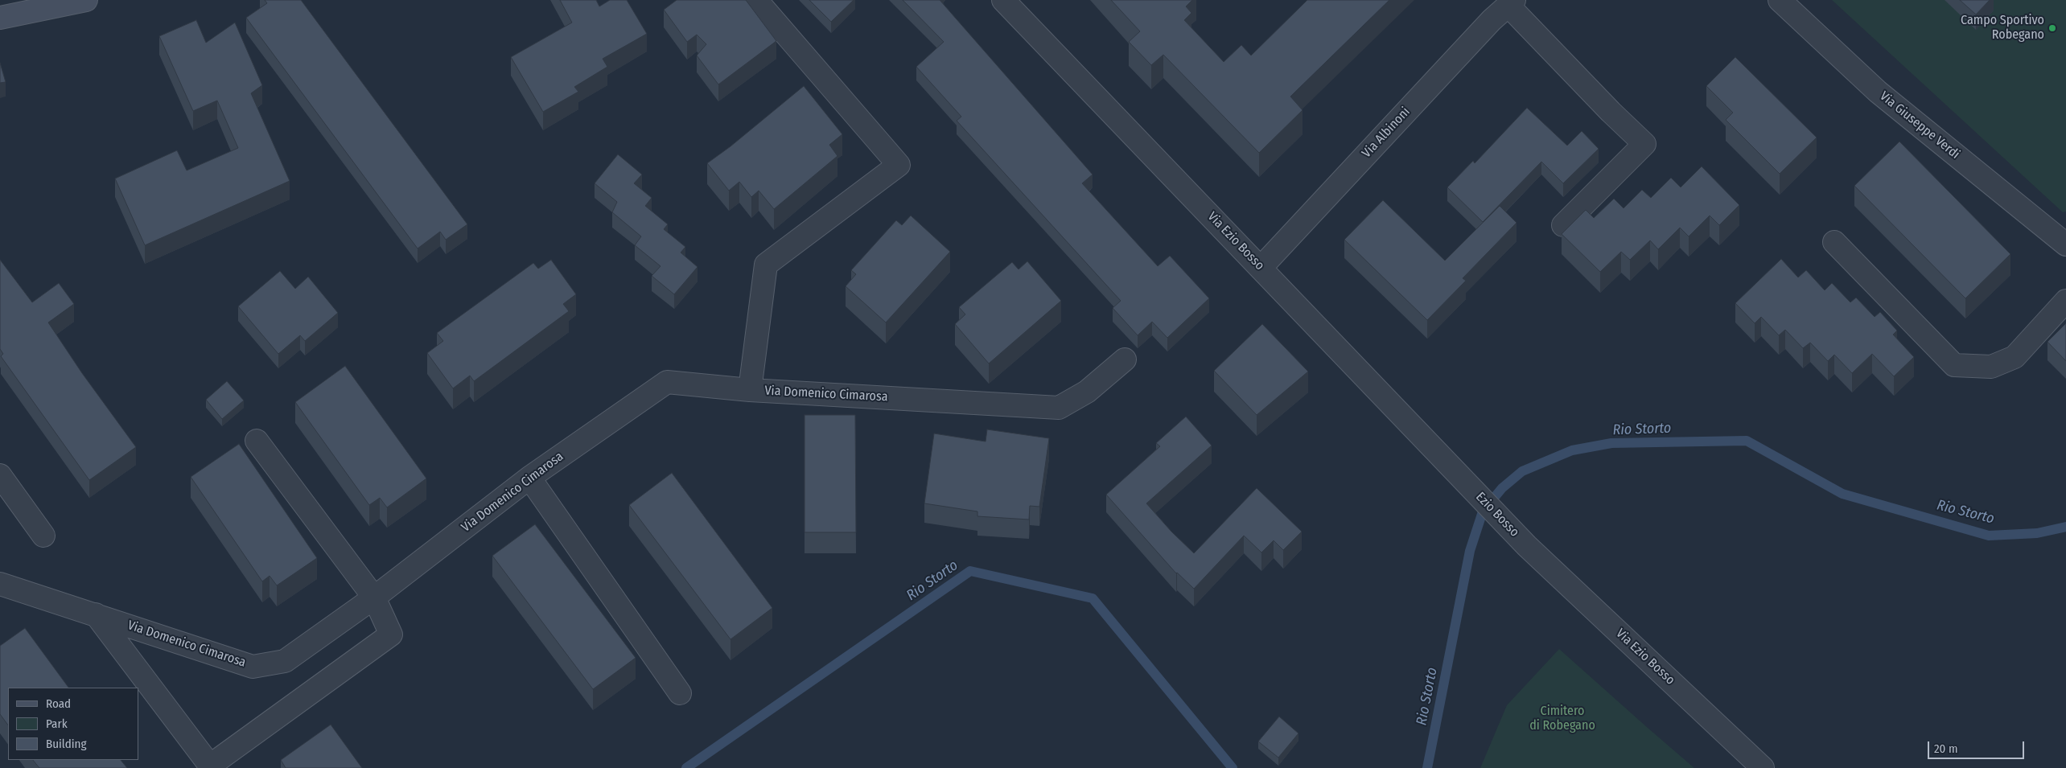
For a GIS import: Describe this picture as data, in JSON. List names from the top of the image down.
{
  "streets": {
    "street": [
      "Via Giuseppe Verdi",
      "Via Albinoni",
      "Via Ezio Bosso",
      "Via Domenico Cimarosa",
      "Ezio Bosso"
    ]
  },
  "crossings": [
    ["Via Albinoni", "Via Ezio Bosso"],
    ["Via Ezio Bosso", "Ezio Bosso"]
  ],
  "water": ["Rio Storto"],
  "parks": ["Cimitero di Robegano"],
  "places": ["Campo Sportivo Robegano"],
  "legend": ["Road", "Park", "Building"],
  "scale_bar": "20 m"
}
